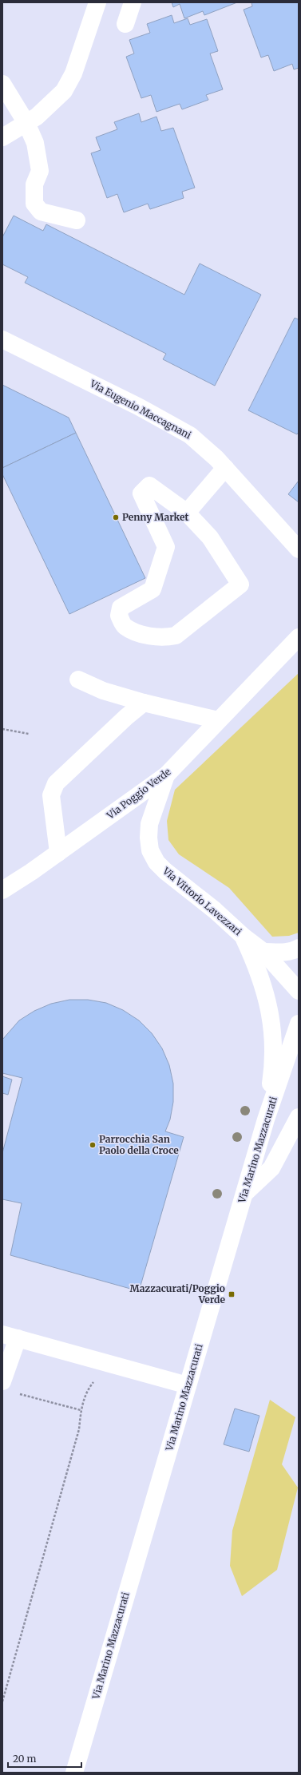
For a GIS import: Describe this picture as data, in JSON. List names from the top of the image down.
{
  "streets": {
    "street": [
      "Via Eugenio Maccagnani",
      "Via Poggio Verde",
      "Via Vittorio Lavezzari",
      "Via Marino Mazzacurati"
    ]
  },
  "crossings": [
    ["Via Poggio Verde", "Via Vittorio Lavezzari"]
  ],
  "places": {
    "other": ["Penny Market", "Parrocchia San Paolo della Croce"],
    "transit": ["Mazzacurati/Poggio Verde"]
  },
  "scale_bar": "20 m"
}
